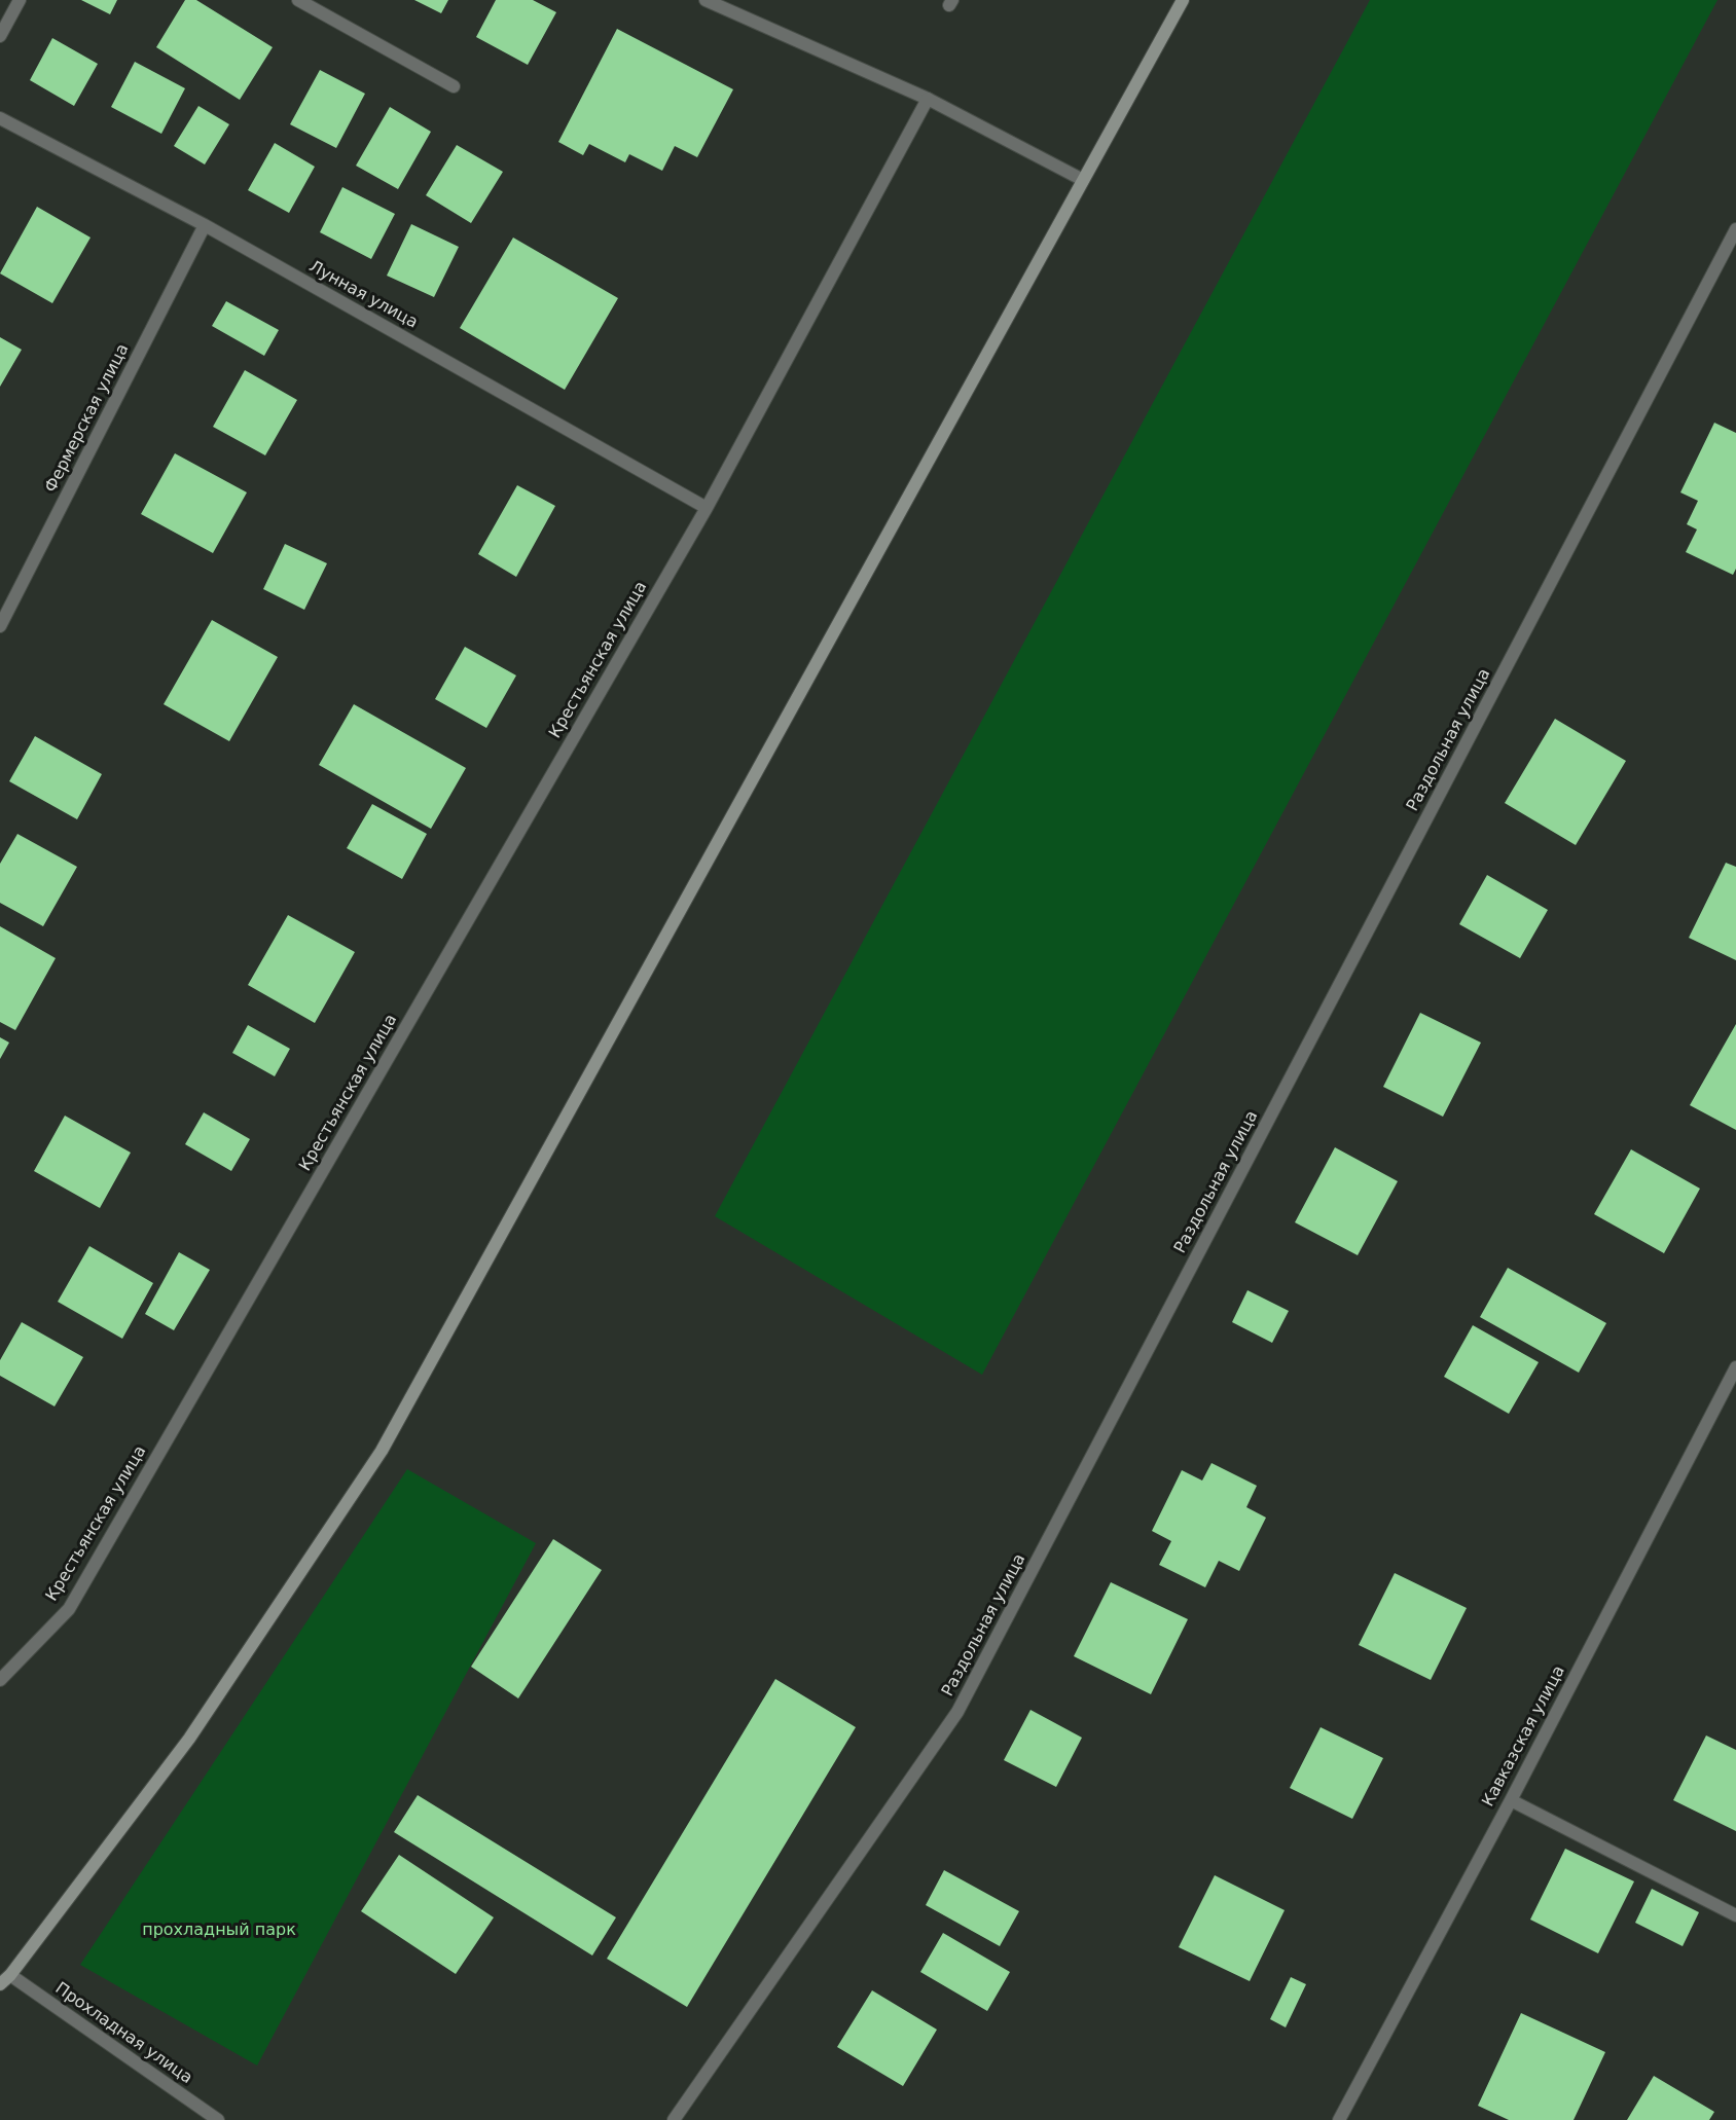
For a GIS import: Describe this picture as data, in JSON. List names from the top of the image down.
{
  "streets": {
    "street": [
      "Лунная улица",
      "Фермерская улица",
      "Крестьянская улица",
      "Раздольная улица",
      "Кавказская улица",
      "Прохладная улица"
    ]
  },
  "crossings": [
    ["Лунная улица", "Фермерская улица"],
    ["Лунная улица", "Крестьянская улица"]
  ],
  "parks": ["прохладный парк"]
}
